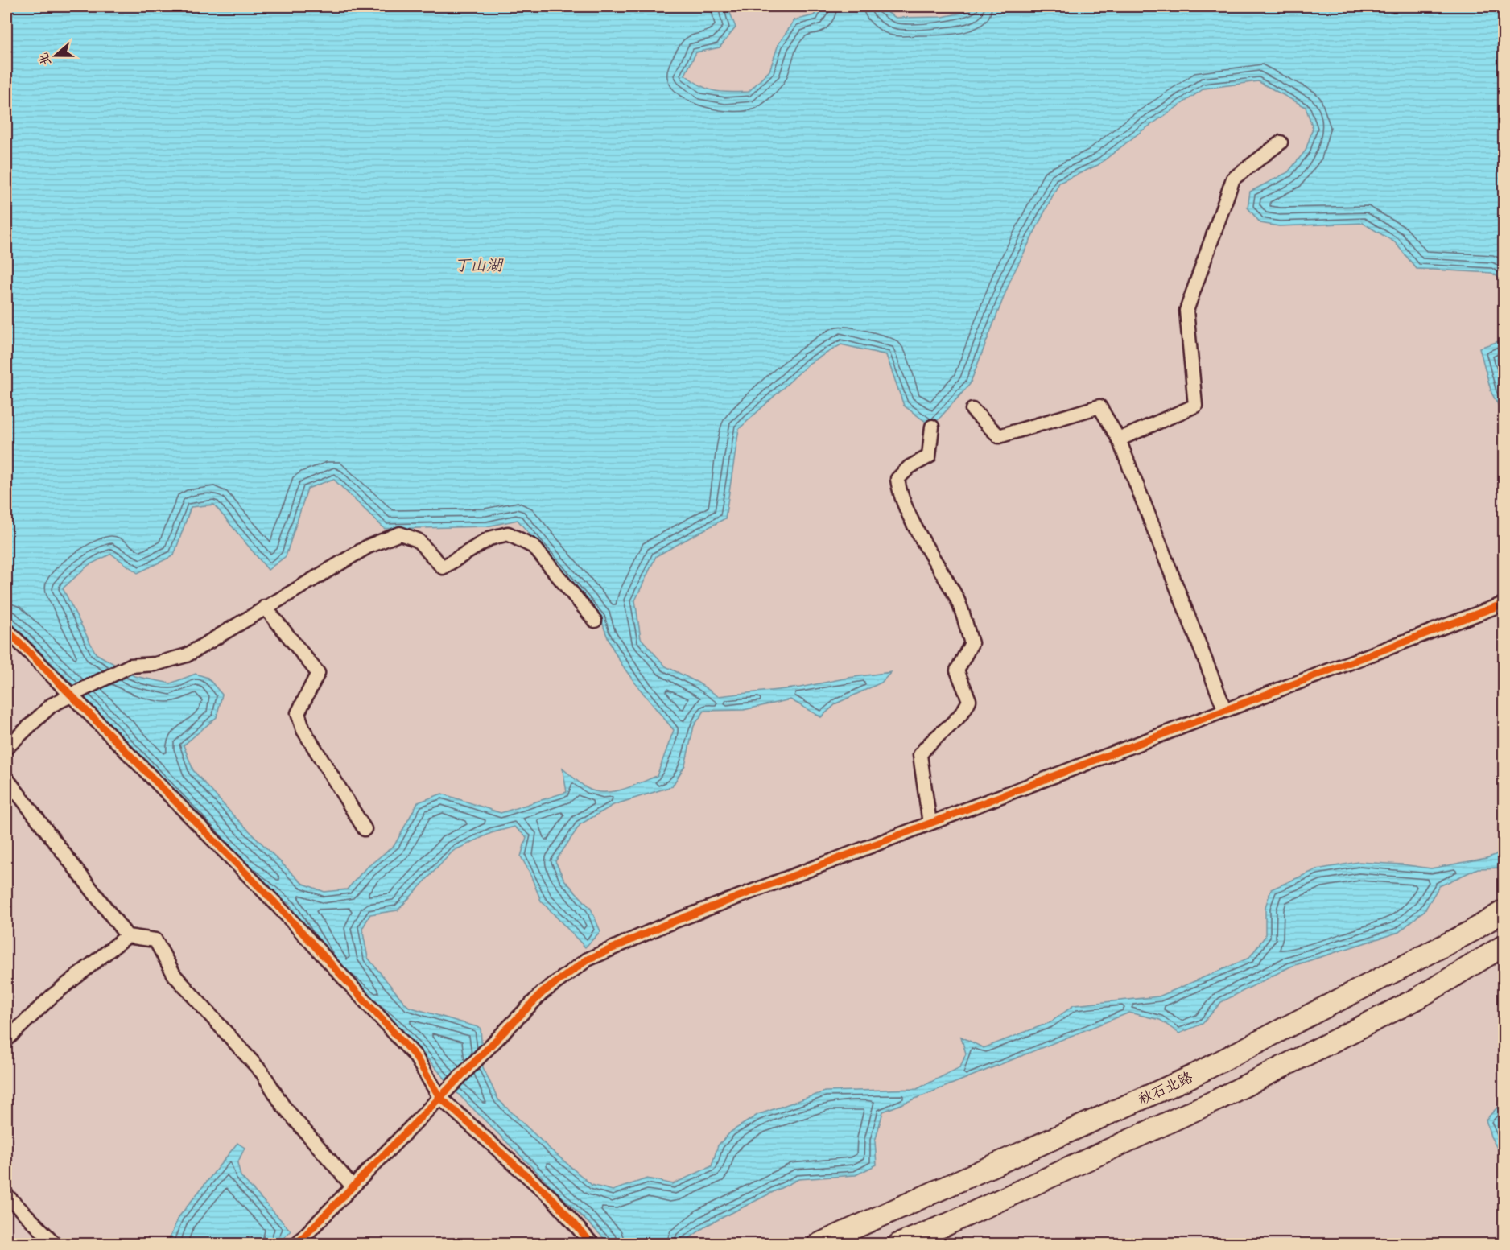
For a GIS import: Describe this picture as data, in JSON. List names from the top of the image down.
{
  "streets": {
    "main road": ["秋石北路"]
  },
  "water": ["丁山湖"],
  "north": "left"
}
